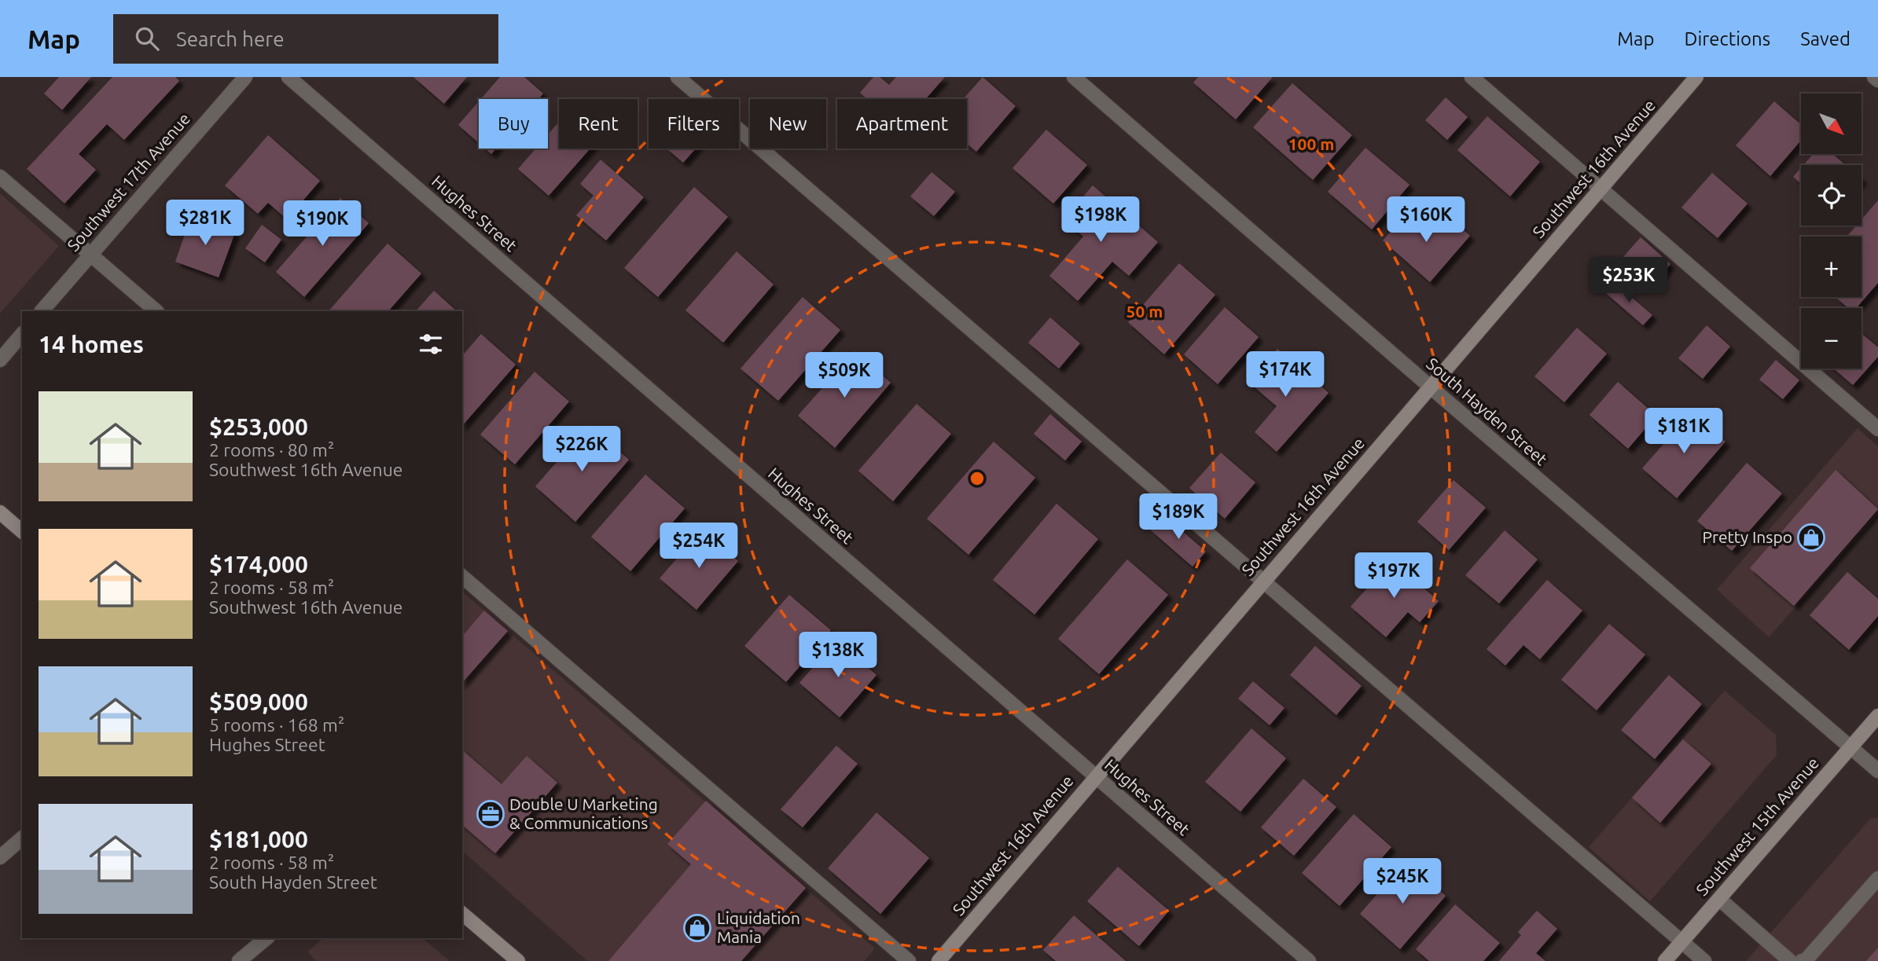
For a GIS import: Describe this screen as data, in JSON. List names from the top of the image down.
{
  "streets": {
    "street": [
      "Southwest 16th Avenue",
      "Southwest 17th Avenue",
      "Hughes Street",
      "South Hayden Street",
      "Southwest 15th Avenue"
    ]
  },
  "crossings": [
    ["Southwest 16th Avenue", "Hughes Street"],
    ["Southwest 16th Avenue", "South Hayden Street"],
    ["South Hayden Street", "Southwest 15th Avenue"]
  ],
  "places": {
    "shop": ["Pretty Inspo", "Liquidation Mania"],
    "office": ["Double U Marketing & Communications"]
  },
  "north": "bottom right",
  "page": {
    "header": "Map",
    "search": "Search here",
    "nav": ["Map", "Directions", "Saved"],
    "map_buttons": ["+", "−"],
    "chip": [
      "Buy",
      "Rent",
      "Filters",
      "New",
      "Apartment"
    ],
    "price": [
      "$198K",
      "$160K",
      "$281K",
      "$190K",
      "$253K",
      "$174K",
      "$509K",
      "$181K",
      "$226K",
      "$189K",
      "$254K",
      "$197K",
      "$138K",
      "$245K"
    ],
    "heading": "14 homes",
    "list": [
      {
        "name": "$253,000",
        "note": "2 rooms · 80 m² · Southwest 16th Avenue"
      },
      {
        "name": "$174,000",
        "note": "2 rooms · 58 m² · Southwest 16th Avenue"
      },
      {
        "name": "$509,000",
        "note": "5 rooms · 168 m² · Hughes Street"
      },
      {
        "name": "$181,000",
        "note": "2 rooms · 58 m² · South Hayden Street"
      }
    ]
  },
  "rings": ["100 m", "50 m"]
}
